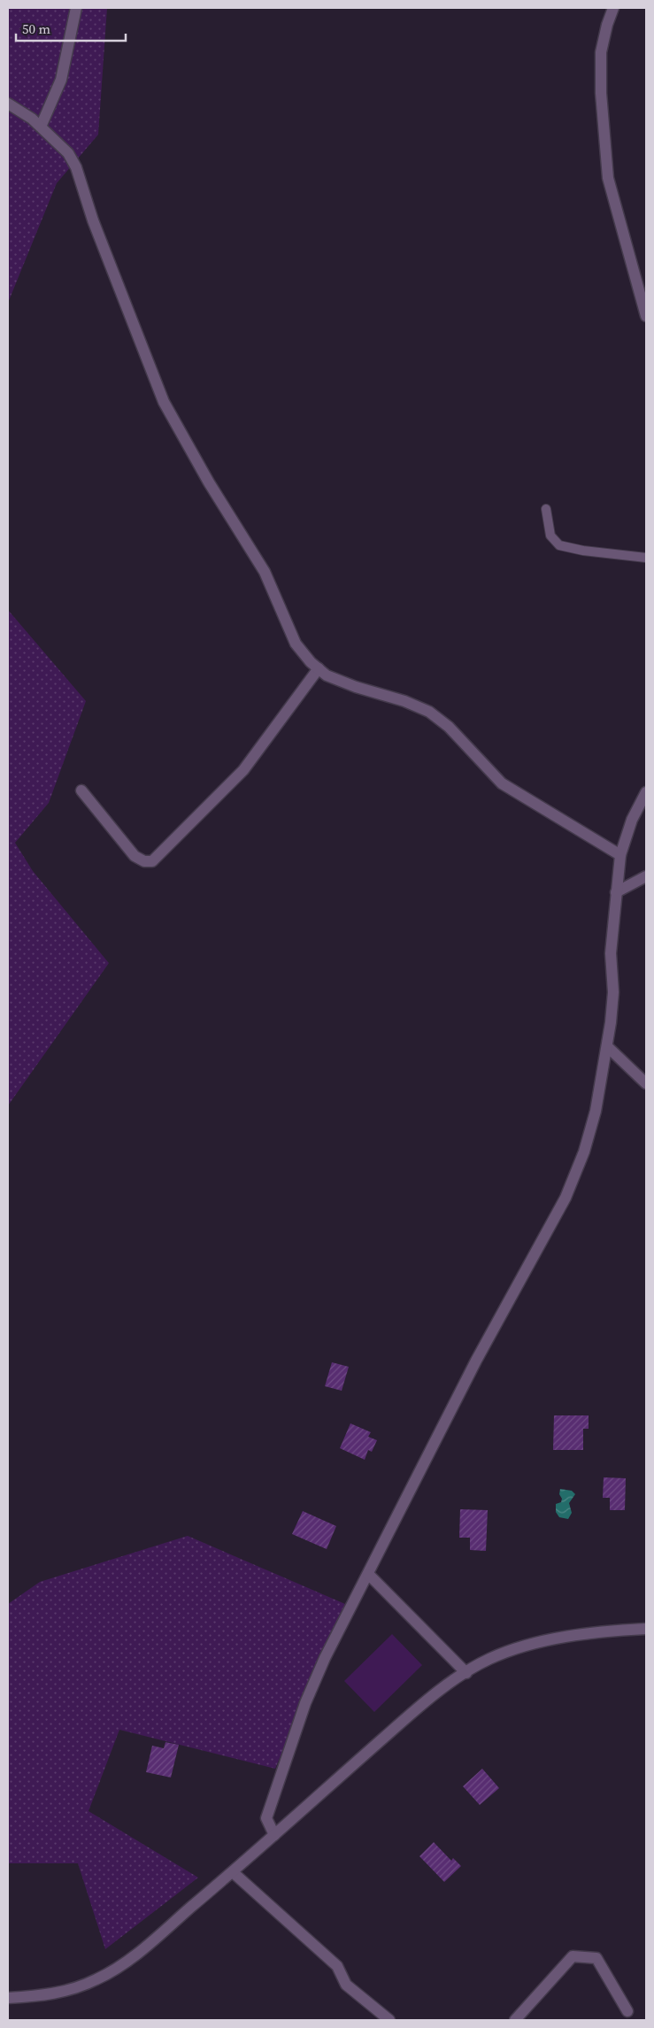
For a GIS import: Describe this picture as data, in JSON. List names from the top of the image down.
{
  "scale_bar": "50 m"
}
